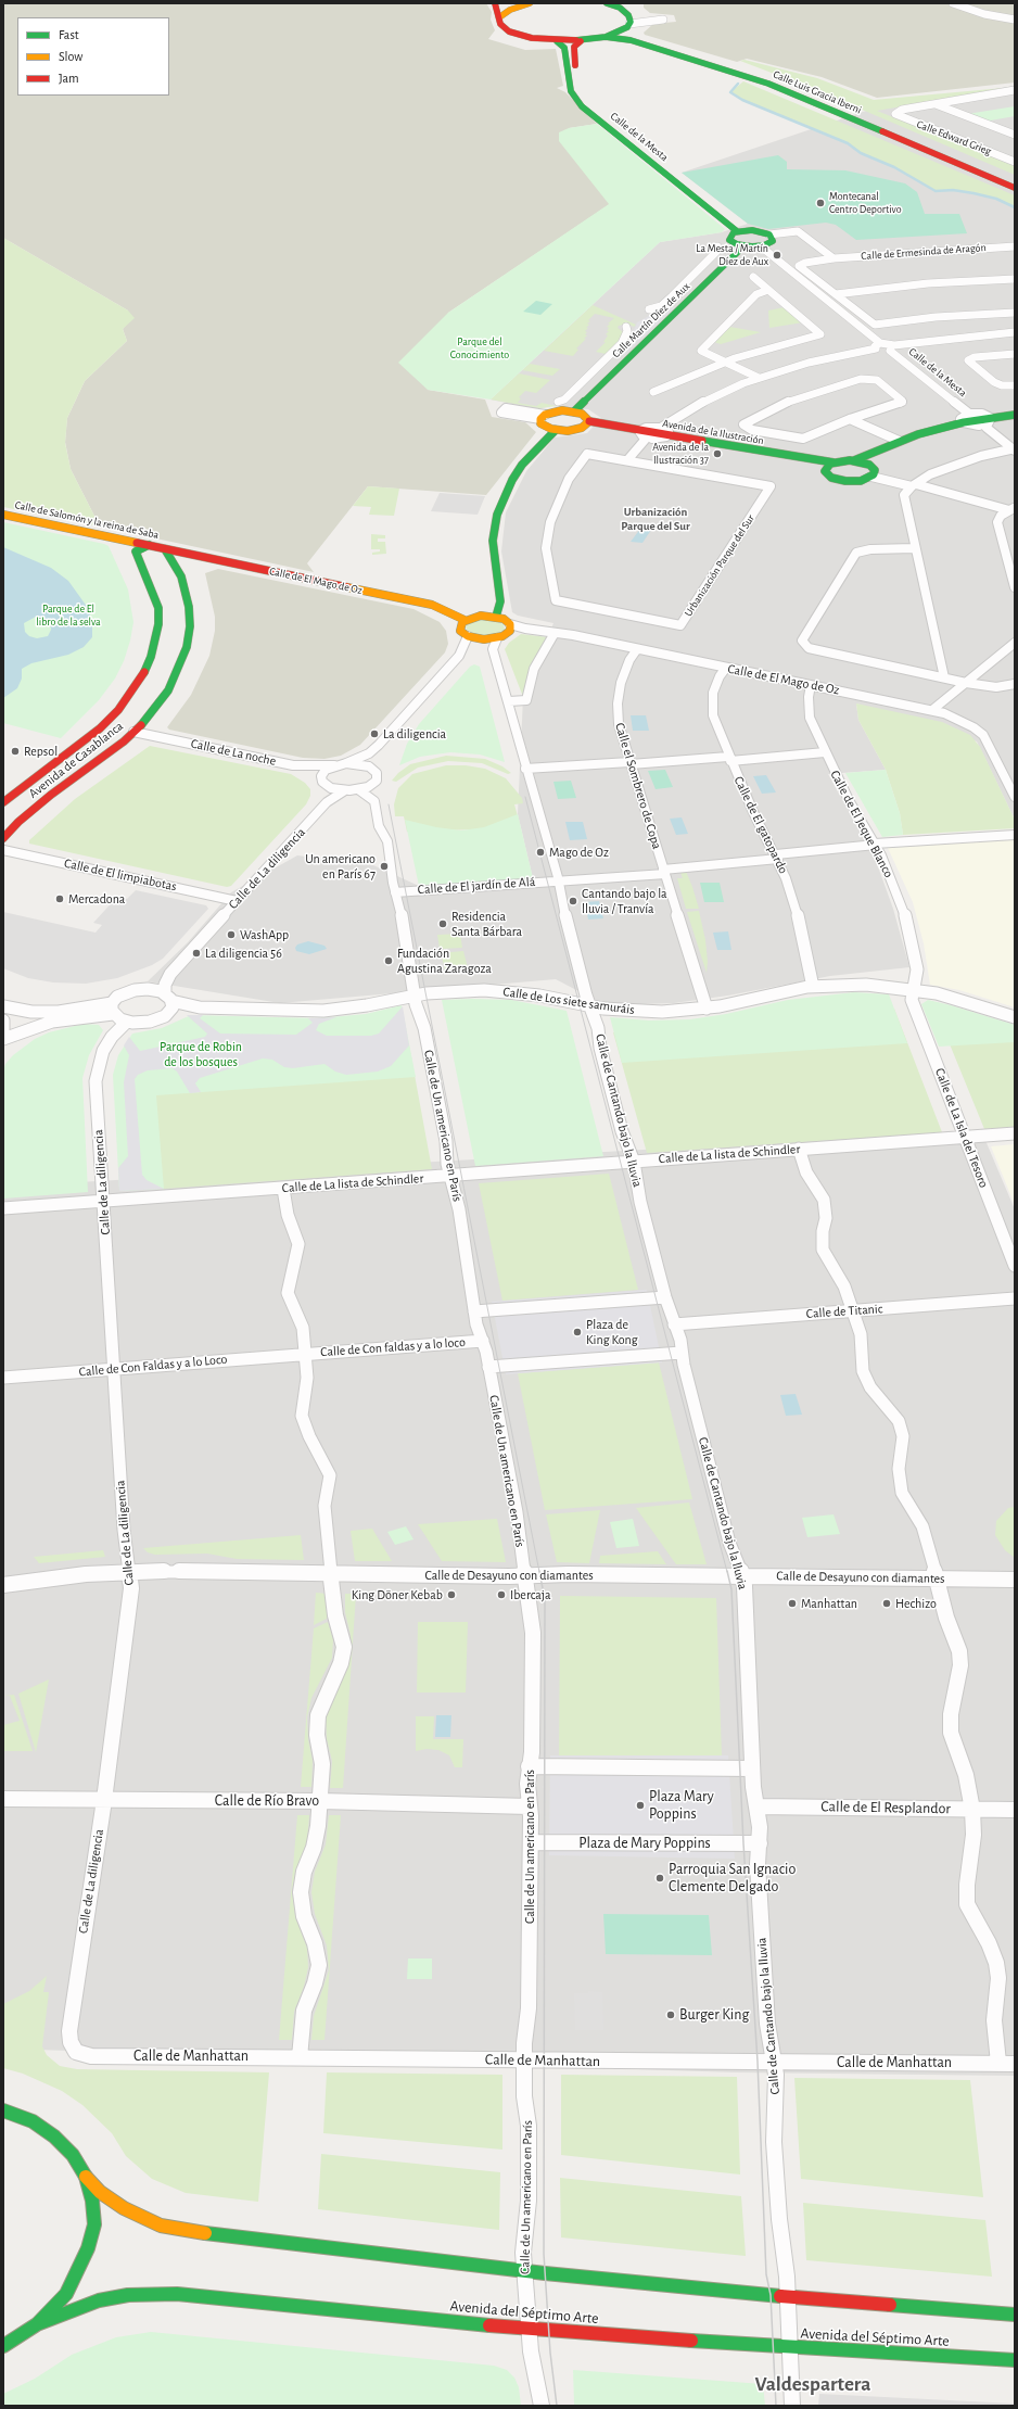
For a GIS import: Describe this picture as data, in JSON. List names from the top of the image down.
{
  "streets": {
    "main road": [
      "Calle Luis Gracia Iberni",
      "Calle de la Mesta",
      "Calle Martín Díez de Aux",
      "Avenida de la Ilustración",
      "Calle de Salomón y la reina de Saba",
      "Calle de El Mago de Oz",
      "Avenida de Casablanca",
      "Avenida del Séptimo Arte"
    ],
    "street": [
      "Calle Edward Grieg",
      "Calle de Ermesinda de Aragón",
      "Urbanización Parque del Sur",
      "Calle de La noche",
      "Calle el Sombrero de Copa",
      "Calle de El Jeque Blanco",
      "Calle de El gatopardo",
      "Calle de La diligencia",
      "Calle de El limpiabotas",
      "Calle de El jardín de Alá",
      "Calle de Los siete samuráis",
      "Calle de Cantando bajo la lluvia",
      "Calle de Un americano en París",
      "Calle de La Isla del Tesoro",
      "Calle de La lista de Schindler",
      "Calle de Titanic",
      "Calle de Con faldas y a lo loco",
      "Calle de Con Faldas y a lo Loco",
      "Calle de Desayuno con diamantes",
      "Calle de Río Bravo",
      "Calle de El Resplandor",
      "Plaza de Mary Poppins",
      "Calle de Manhattan"
    ]
  },
  "crossings": [
    ["Calle de Salomón y la reina de Saba", "Calle de El Mago de Oz"],
    ["Calle de Salomón y la reina de Saba", "Avenida de Casablanca"],
    ["Calle de El Mago de Oz", "Avenida de Casablanca"],
    ["Calle de El Mago de Oz", "Calle el Sombrero de Copa"],
    ["Calle de El Mago de Oz", "Calle de El Jeque Blanco"],
    ["Calle de El Mago de Oz", "Calle de El gatopardo"],
    ["Calle de La noche", "Avenida de Casablanca"],
    ["Calle el Sombrero de Copa", "Calle de El jardín de Alá"],
    ["Calle el Sombrero de Copa", "Calle de Los siete samuráis"],
    ["Calle de El Jeque Blanco", "Calle de El jardín de Alá"],
    ["Calle de El Jeque Blanco", "Calle de Los siete samuráis"],
    ["Calle de El Jeque Blanco", "Calle de La Isla del Tesoro"],
    ["Calle de El gatopardo", "Calle de El jardín de Alá"],
    ["Calle de El gatopardo", "Calle de Los siete samuráis"],
    ["Calle de La diligencia", "Calle de El limpiabotas"],
    ["Calle de La diligencia", "Calle de Los siete samuráis"],
    ["Calle de La diligencia", "Calle de La lista de Schindler"],
    ["Calle de La diligencia", "Calle de Con Faldas y a lo Loco"],
    ["Calle de La diligencia", "Calle de Desayuno con diamantes"],
    ["Calle de La diligencia", "Calle de Río Bravo"],
    ["Calle de La diligencia", "Calle de Manhattan"],
    ["Calle de El jardín de Alá", "Calle de Cantando bajo la lluvia"],
    ["Calle de El jardín de Alá", "Calle de Un americano en París"],
    ["Calle de Los siete samuráis", "Calle de Cantando bajo la lluvia"],
    ["Calle de Los siete samuráis", "Calle de Un americano en París"],
    ["Calle de Los siete samuráis", "Calle de La Isla del Tesoro"],
    ["Calle de Cantando bajo la lluvia", "Calle de La lista de Schindler"],
    ["Calle de Cantando bajo la lluvia", "Calle de Titanic"],
    ["Calle de Cantando bajo la lluvia", "Calle de Desayuno con diamantes"],
    ["Calle de Cantando bajo la lluvia", "Calle de El Resplandor"],
    ["Calle de Cantando bajo la lluvia", "Plaza de Mary Poppins"],
    ["Calle de Cantando bajo la lluvia", "Calle de Manhattan"],
    ["Calle de Cantando bajo la lluvia", "Avenida del Séptimo Arte"],
    ["Calle de Un americano en París", "Calle de La lista de Schindler"],
    ["Calle de Un americano en París", "Calle de Con faldas y a lo loco"],
    ["Calle de Un americano en París", "Calle de Desayuno con diamantes"],
    ["Calle de Un americano en París", "Calle de Río Bravo"],
    ["Calle de Un americano en París", "Plaza de Mary Poppins"],
    ["Calle de Un americano en París", "Calle de Manhattan"],
    ["Calle de Un americano en París", "Avenida del Séptimo Arte"],
    ["Calle de La Isla del Tesoro", "Calle de La lista de Schindler"],
    ["Calle de Con faldas y a lo loco", "Calle de Con Faldas y a lo Loco"]
  ],
  "districts": ["Urbanización Parque del Sur", "Valdespartera"],
  "parks": ["Parque del Conocimiento", "Parque de El libro de la selva", "Parque de Robin de los bosques"],
  "places": [
    "Montecanal Centro Deportivo",
    "La Mesta / Martín Díez de Aux",
    "Avenida de la Ilustración 37",
    "La diligencia",
    "Repsol",
    "Mago de Oz",
    "Un americano en París 67",
    "Mercadona",
    "Cantando bajo la lluvia / Tranvía",
    "Residencia Santa Bárbara",
    "WashApp",
    "La diligencia 56",
    "Fundación Agustina Zaragoza",
    "Plaza de King Kong",
    "King Döner Kebab",
    "Ibercaja",
    "Manhattan",
    "Hechizo",
    "Plaza Mary Poppins",
    "Parroquia San Ignacio Clemente Delgado",
    "Burger King"
  ],
  "legend": ["Fast", "Slow", "Jam"]
}
